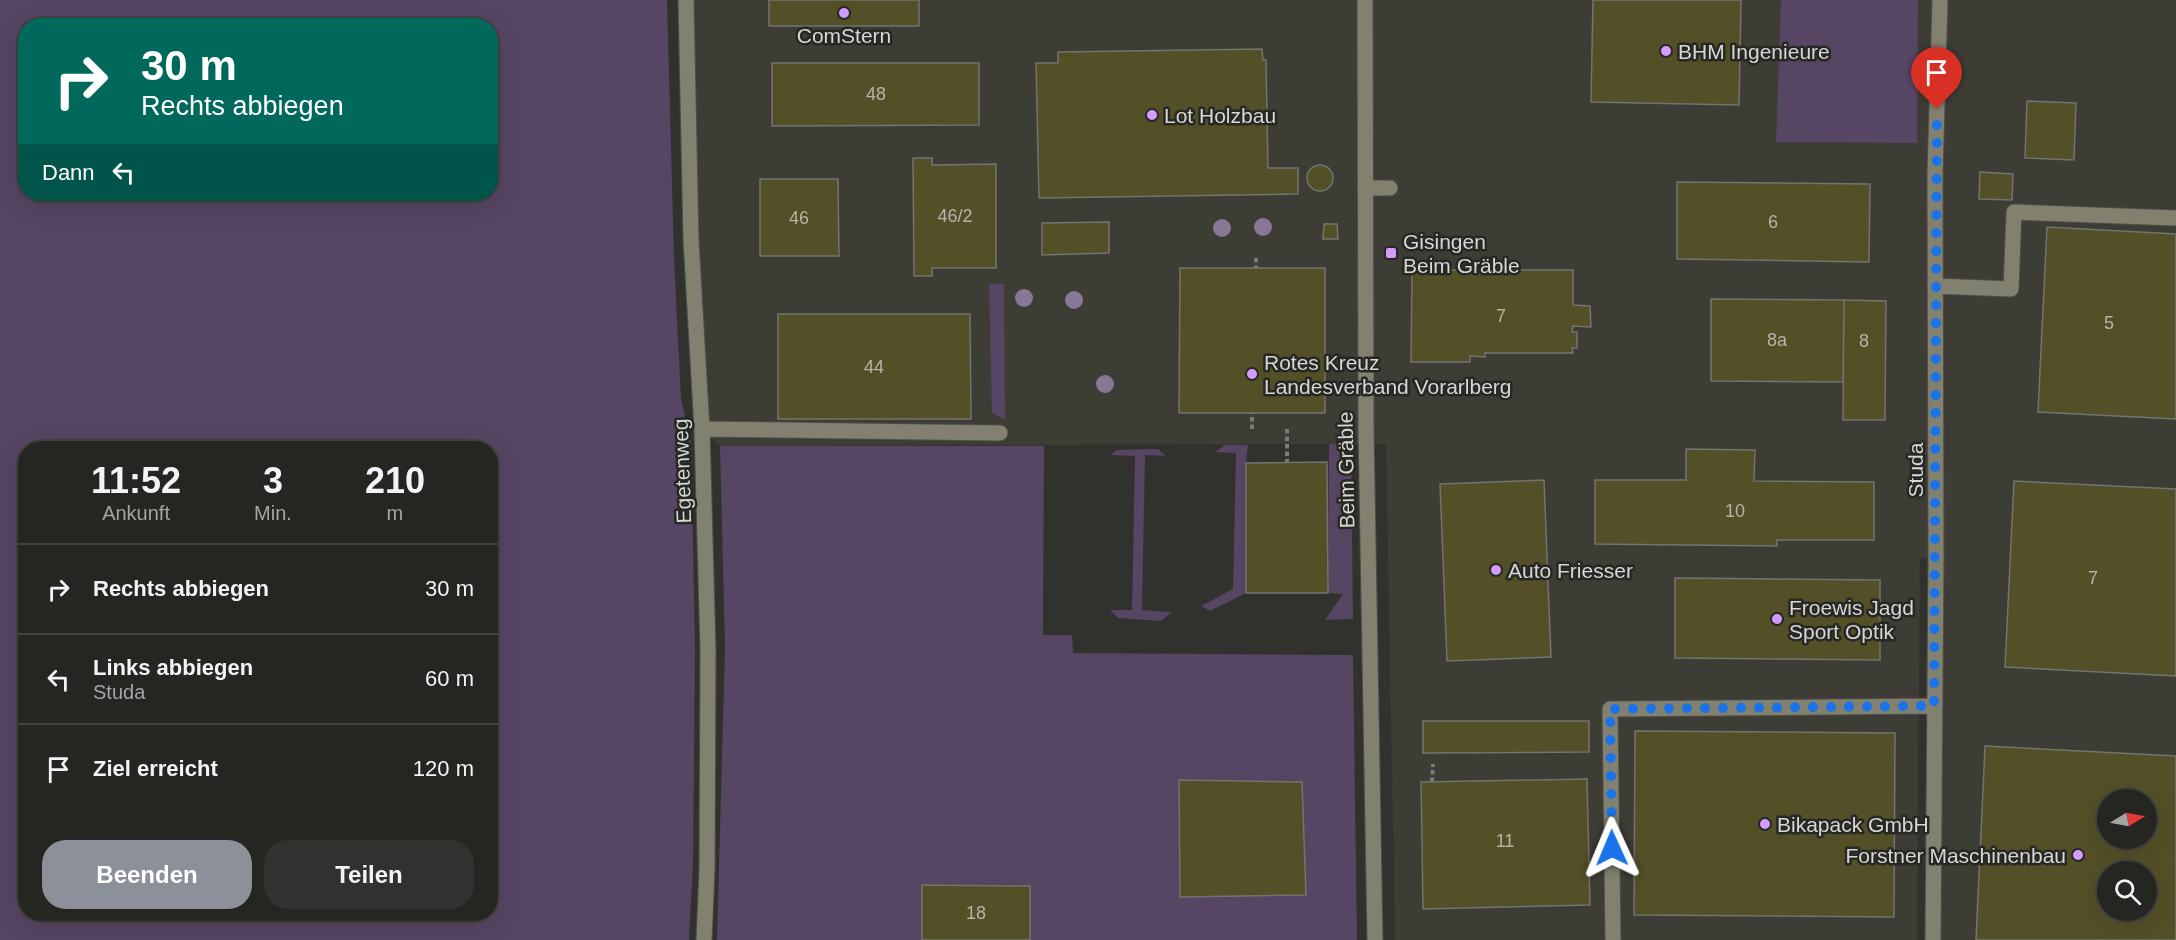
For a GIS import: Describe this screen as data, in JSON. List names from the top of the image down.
{
  "streets": {
    "street": ["Beim Gräble", "Studa", "Egetenweg"]
  },
  "places": {
    "other": [
      "ComStern",
      "BHM Ingenieure",
      "Lot Holzbau",
      "Rotes Kreuz Landesverband Vorarlberg",
      "Auto Friesser",
      "Froewis Jagd Sport Optik",
      "Bikapack GmbH",
      "Forstner Maschinenbau"
    ],
    "transit": ["Gisingen Beim Gräble"]
  },
  "house_numbers": [
    "48",
    "46/2",
    "46",
    "6",
    "7",
    "5",
    "8a",
    "8",
    "44",
    "10",
    "7",
    "11",
    "18"
  ],
  "north": "right",
  "page": {
    "turn": ["30 m", "Rechts abbiegen"],
    "then": "Dann",
    "eta": [
      "11:52",
      "Ankunft",
      "3",
      "Min.",
      "210",
      "m"
    ],
    "list": [
      {
        "name": "Rechts abbiegen",
        "value": "30 m"
      },
      {
        "name": "Links abbiegen",
        "note": "Studa",
        "value": "60 m"
      },
      {
        "name": "Ziel erreicht",
        "value": "120 m"
      }
    ],
    "buttons": ["Beenden", "Teilen"]
  }
}
